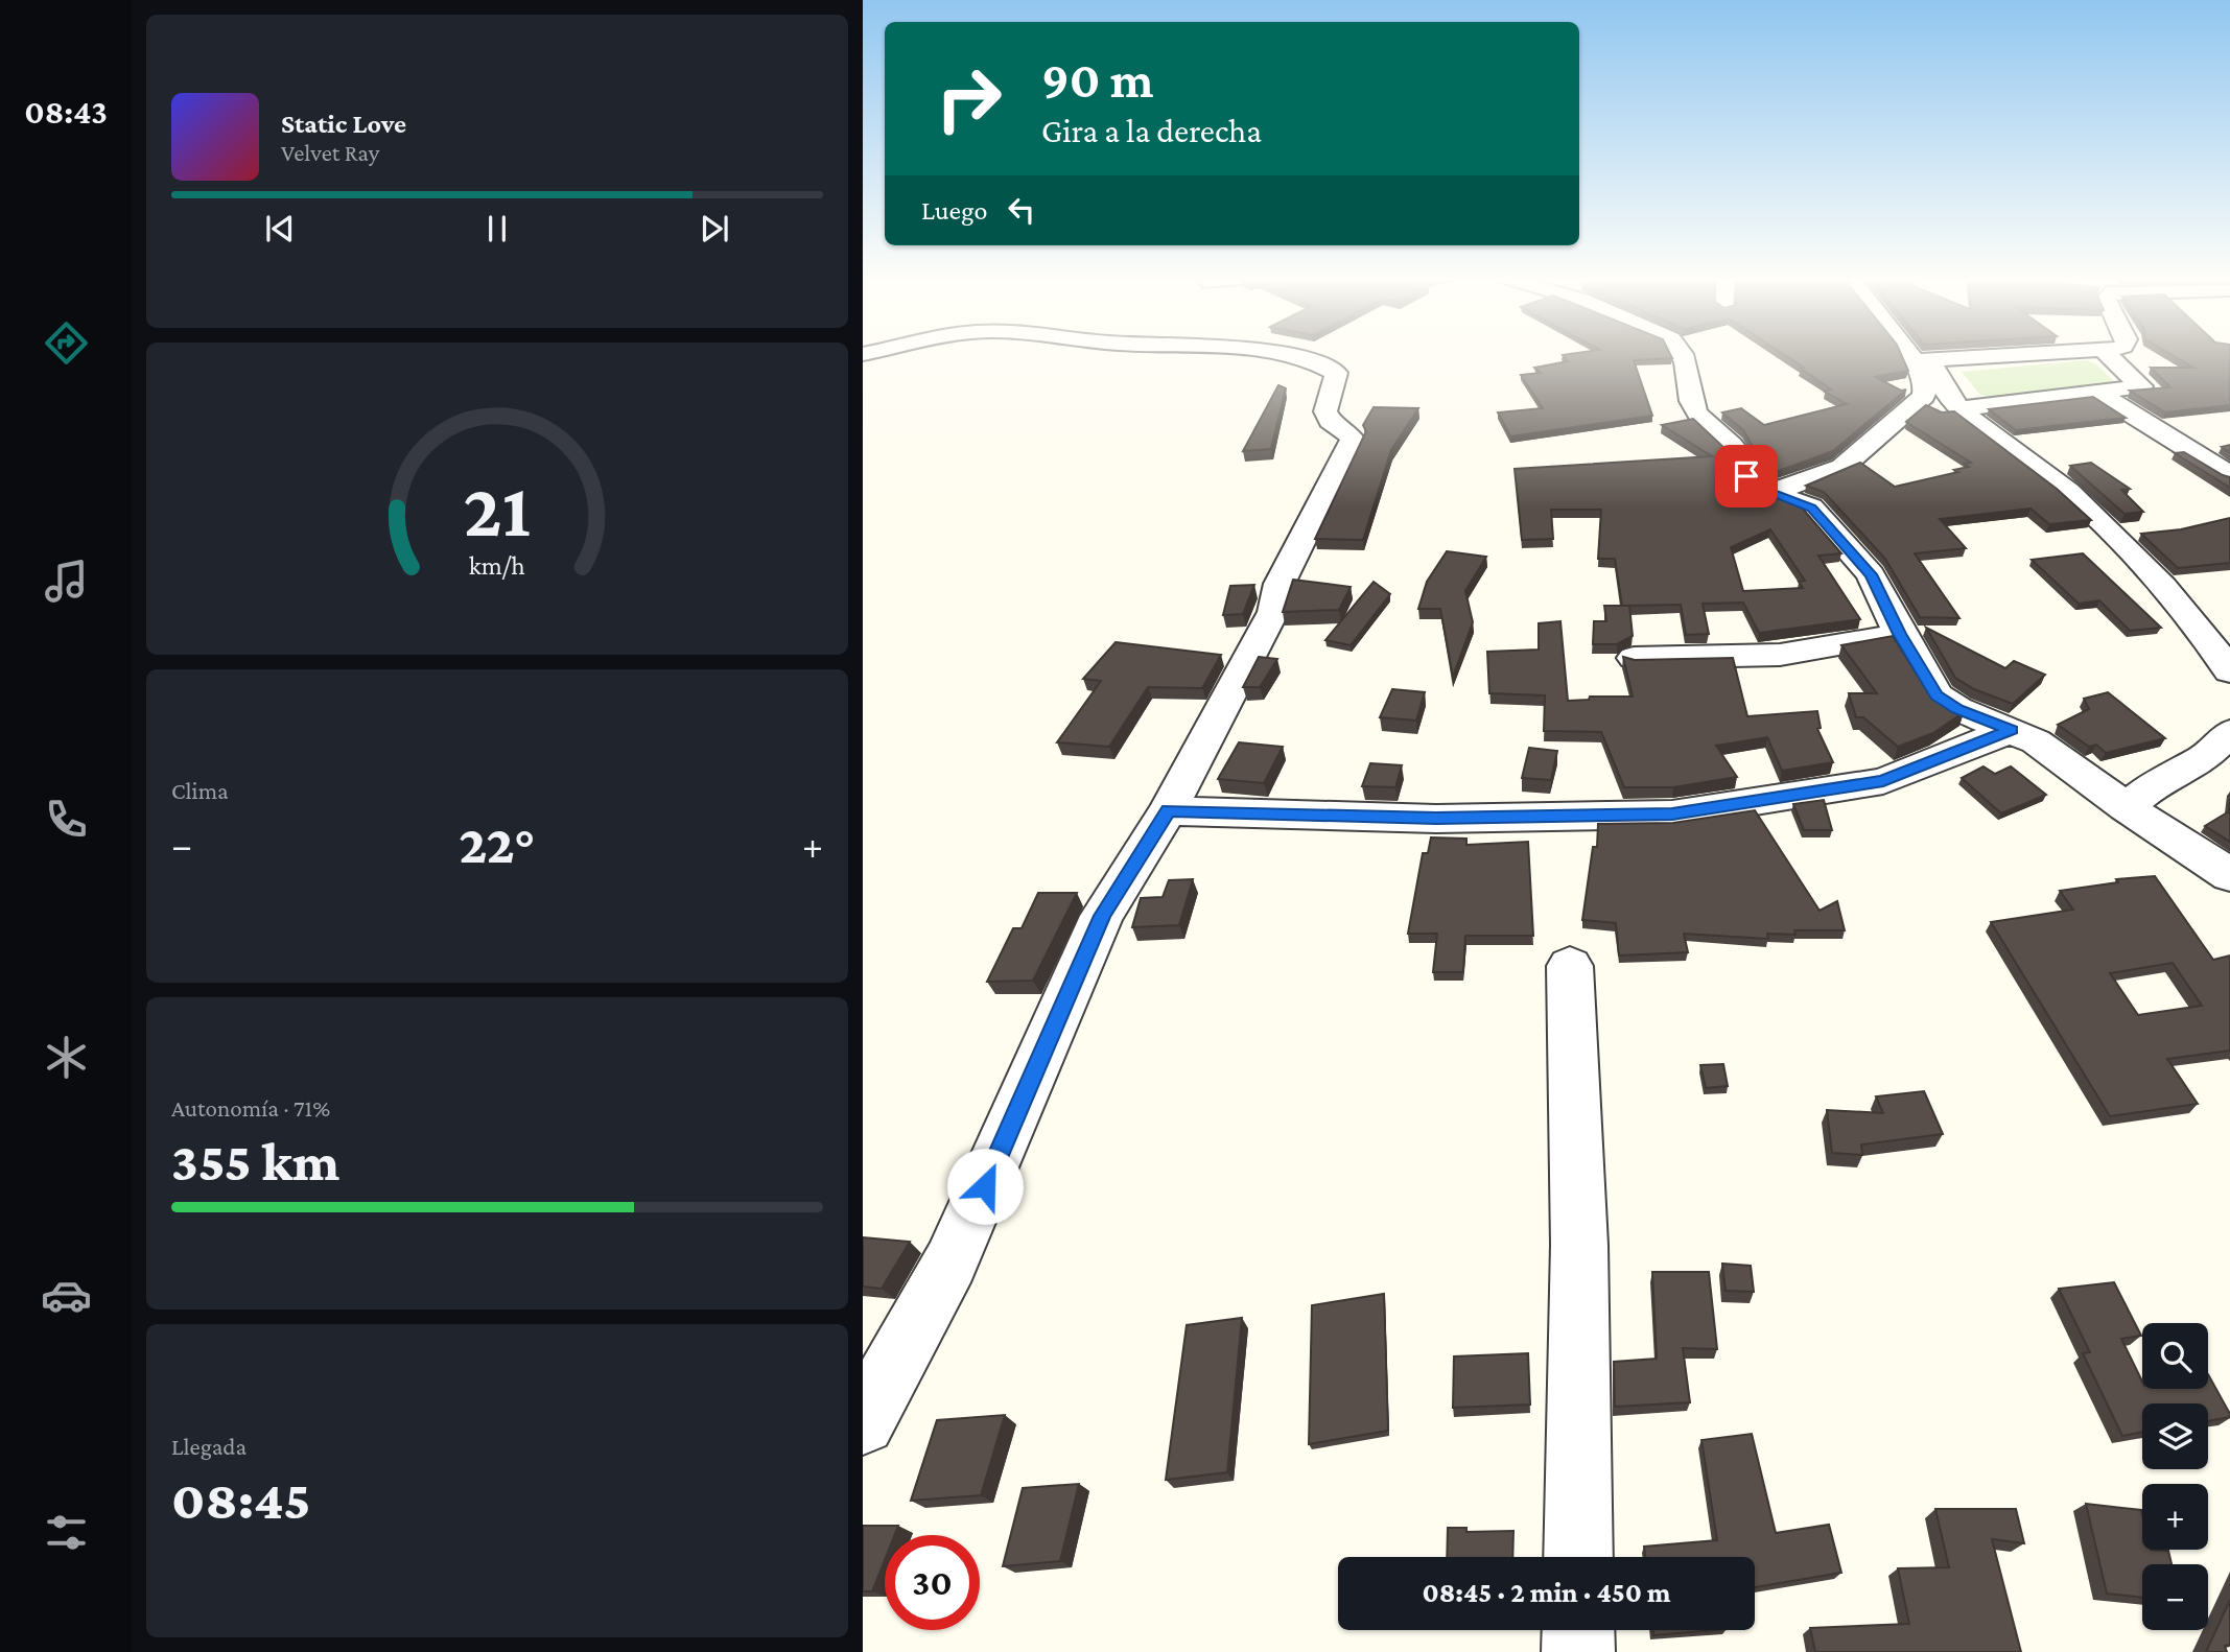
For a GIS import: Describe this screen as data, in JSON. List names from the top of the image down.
{
  "page": {
    "tabs": "08:43",
    "turn": ["90 m", "Gira a la derecha"],
    "song": ["Static Love", "Velvet Ray"],
    "then": "Luego",
    "tile": [
      "Clima",
      ["Autonomía · 71%", "355 km"],
      ["Llegada", "08:45"]
    ],
    "heat": ["−", "22°", "+"],
    "map_buttons": ["+", "−"],
    "limit": "30",
    "trip": "08:45 · 2 min · 450 m",
    "gauge": ["21", "km/h"]
  }
}
